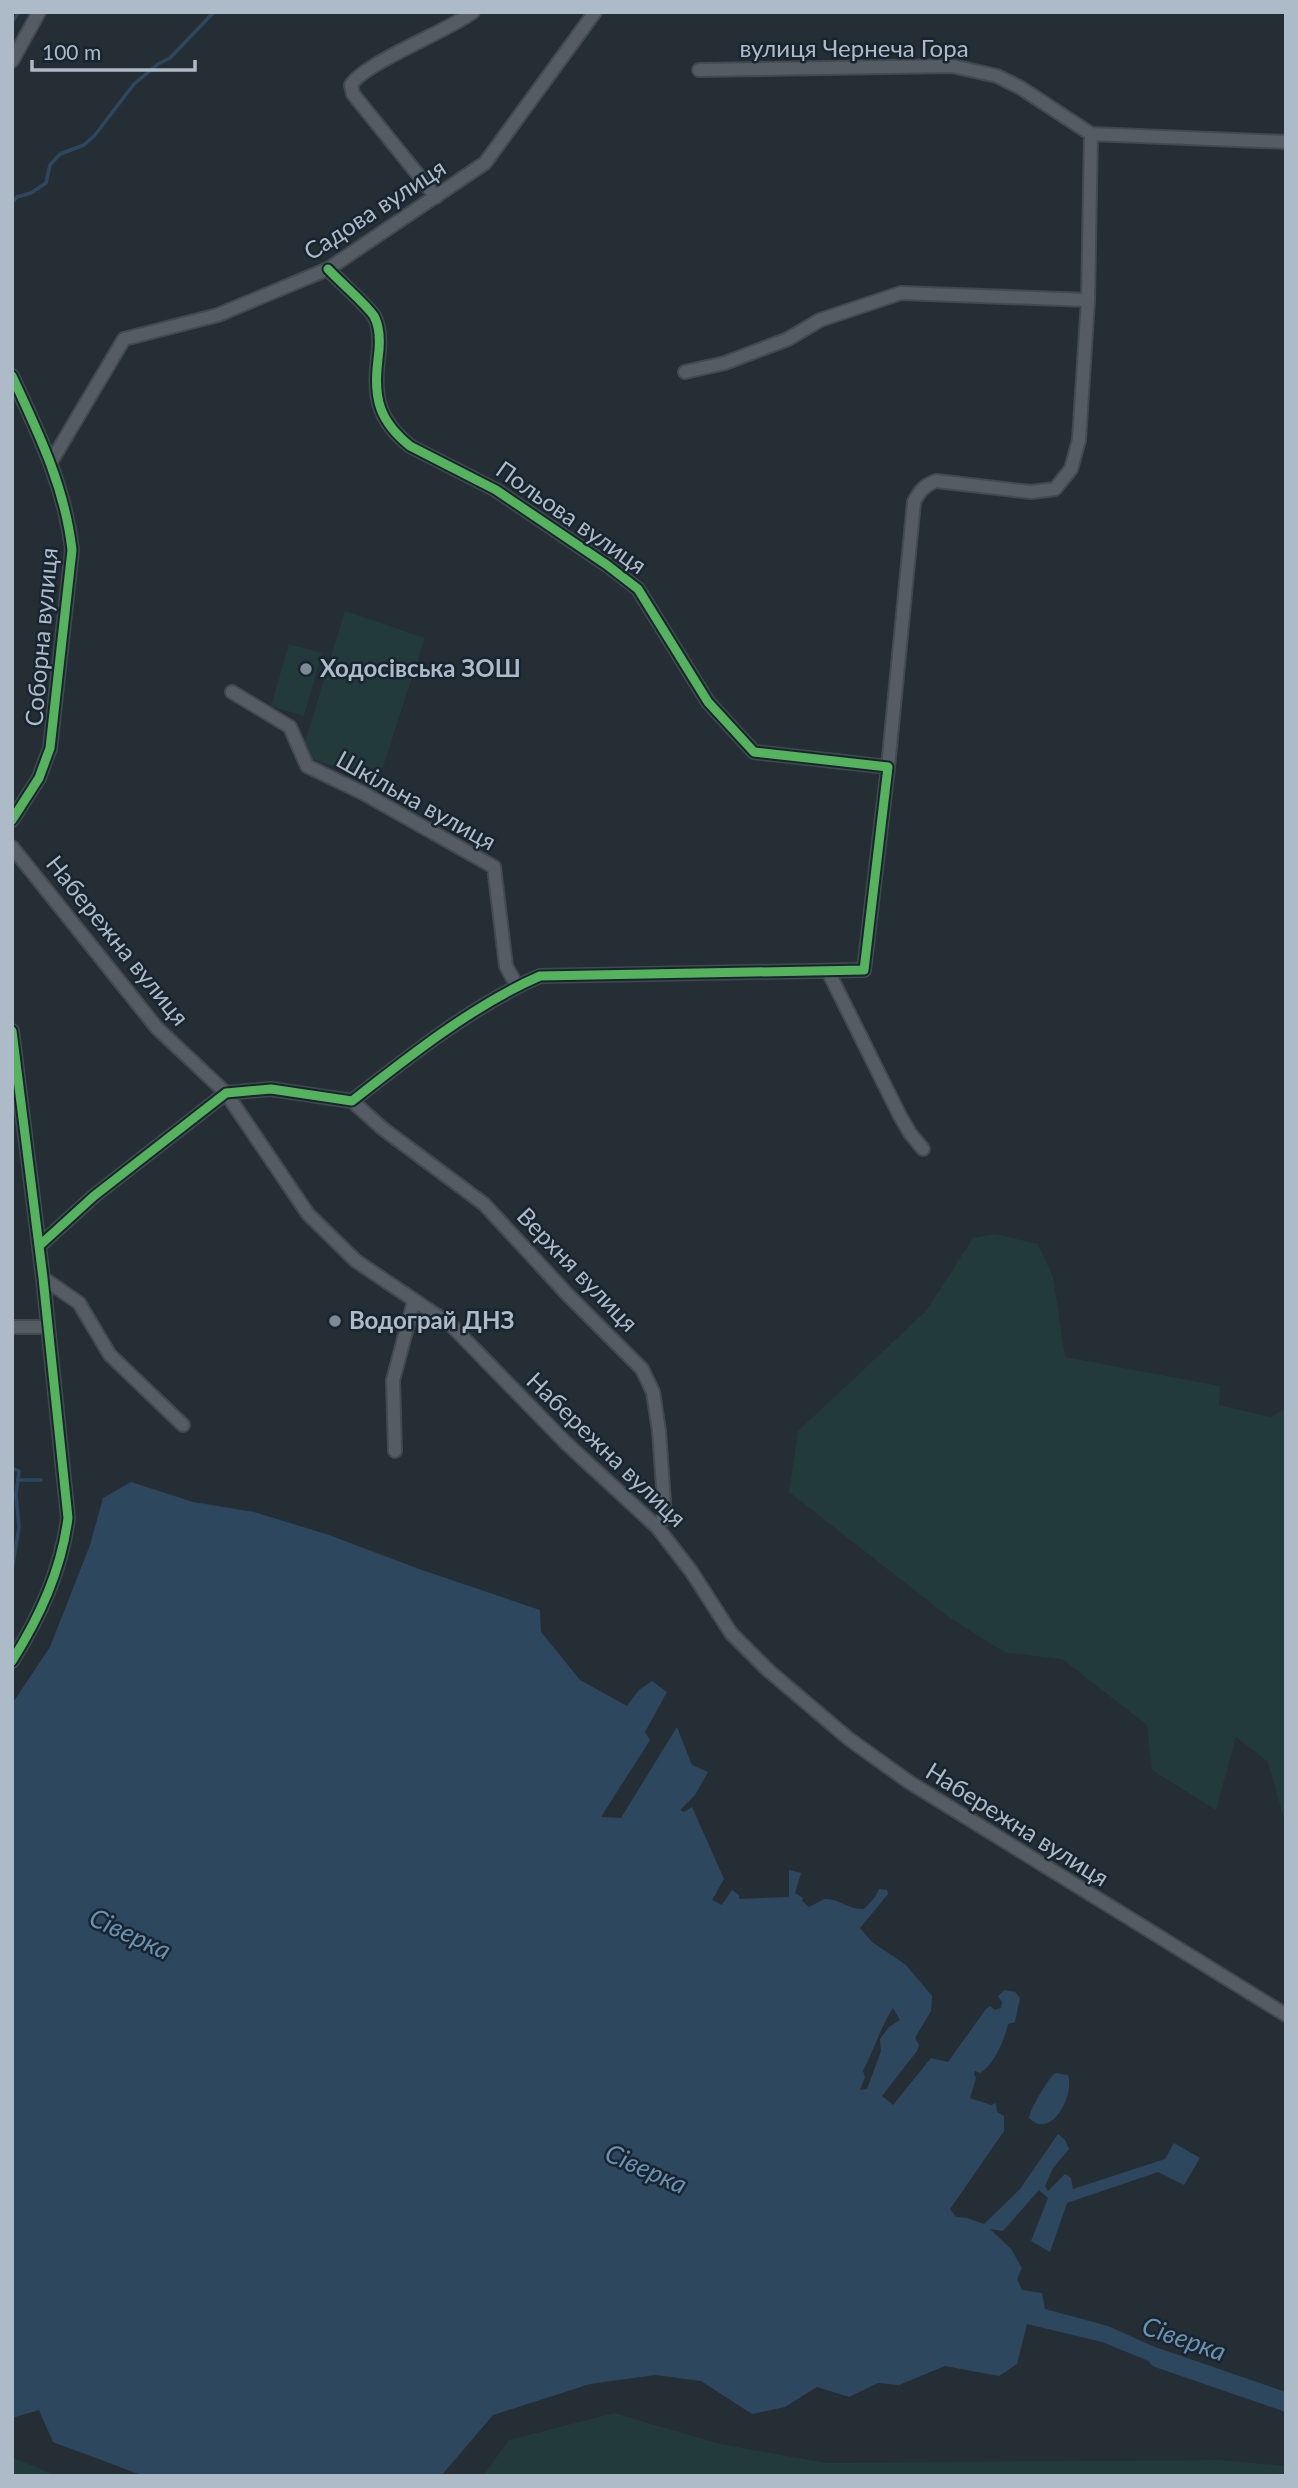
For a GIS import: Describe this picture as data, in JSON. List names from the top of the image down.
{
  "streets": {
    "street": [
      "вулиця Чернеча Гора",
      "Садова вулиця",
      "Польова вулиця",
      "Соборна вулиця",
      "Шкільна вулиця",
      "Набережна вулиця",
      "Верхня вулиця"
    ]
  },
  "crossings": [
    ["Садова вулиця", "Польова вулиця"],
    ["Садова вулиця", "Соборна вулиця"],
    ["Набережна вулиця", "Верхня вулиця"]
  ],
  "water": ["Сіверка"],
  "places": ["Ходосівська ЗОШ", "Водограй ДНЗ"],
  "scale_bar": "100 m"
}
